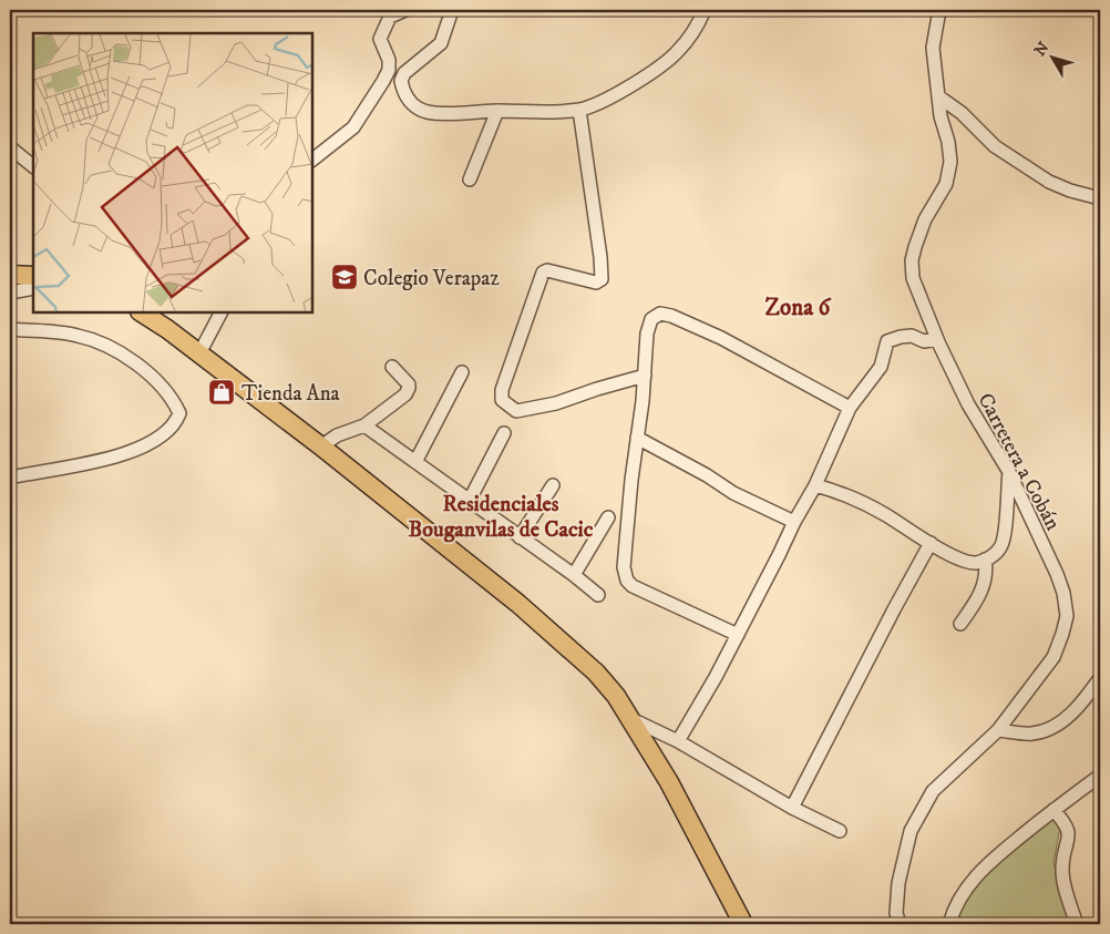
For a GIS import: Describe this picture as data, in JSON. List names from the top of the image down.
{
  "streets": {
    "street": ["Carretera a Cobán"]
  },
  "districts": ["Zona 6", "Residenciales Bouganvilas de Cacic"],
  "places": {
    "school or university": ["Colegio Verapaz"],
    "shop": ["Tienda Ana"]
  },
  "north": "top left"
}
